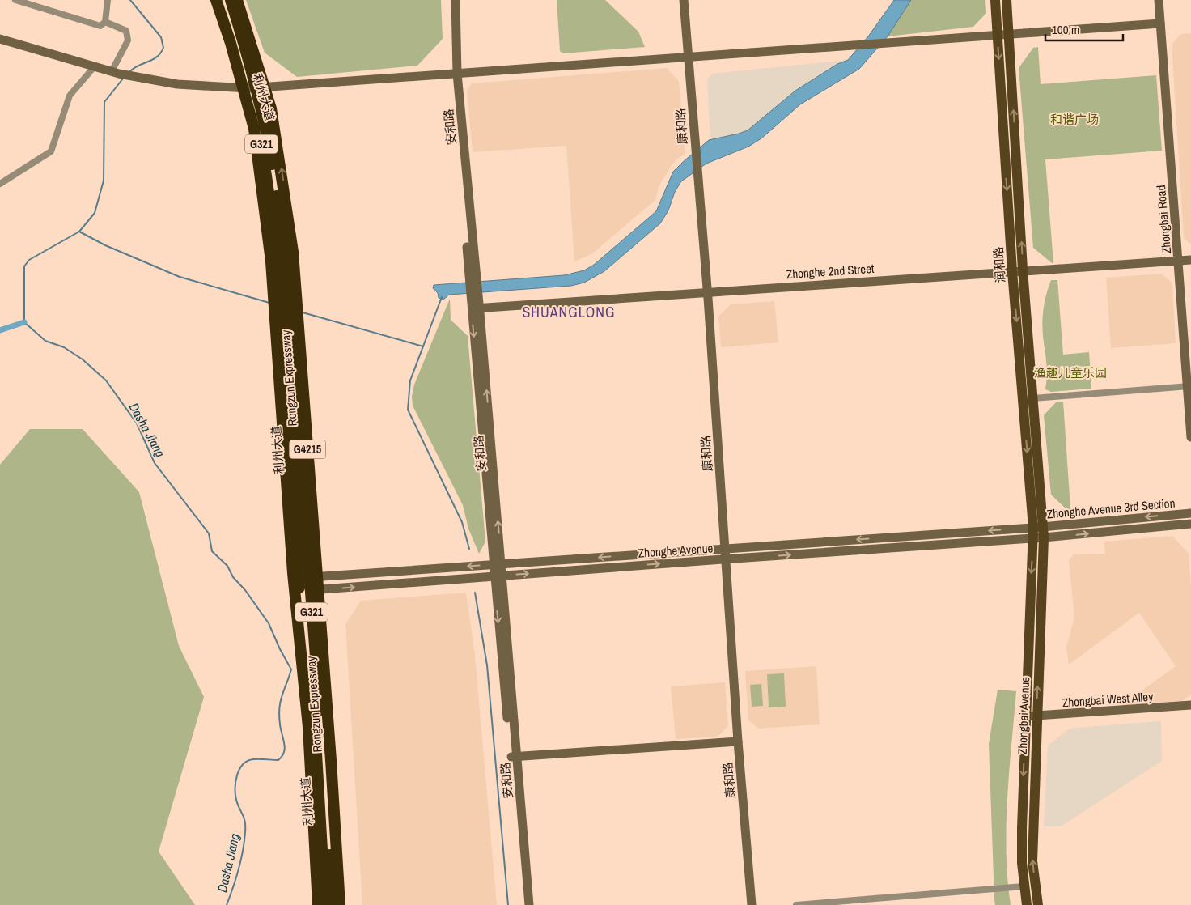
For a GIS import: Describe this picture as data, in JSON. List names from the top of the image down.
{
  "streets": {
    "highway": [
      "利州大道",
      "G321",
      "Rongzun Expressway",
      "G4215"
    ],
    "main road": ["润和路", "Zhongbai Avenue"],
    "street": [
      "康和路",
      "安和路",
      "Zhongbai Road",
      "Zhonghe 2nd Street",
      "Zhonghe Avenue 3rd Section",
      "Zhonghe Avenue",
      "Zhongbai West Alley"
    ]
  },
  "crossings": [
    ["利州大道", "Zhonghe Avenue"],
    ["康和路", "Zhonghe 2nd Street"],
    ["康和路", "Zhonghe Avenue"],
    ["安和路", "Zhonghe 2nd Street"],
    ["安和路", "Zhonghe Avenue"],
    ["Zhongbai Road", "Zhonghe 2nd Street"],
    ["润和路", "Zhonghe 2nd Street"],
    ["润和路", "Zhonghe Avenue 3rd Section"],
    ["润和路", "Zhonghe Avenue"],
    ["润和路", "Zhongbai Avenue"],
    ["Zhonghe Avenue 3rd Section", "Zhonghe Avenue"],
    ["Zhonghe Avenue 3rd Section", "Zhongbai Avenue"],
    ["Zhonghe Avenue", "Zhongbai Avenue"],
    ["Zhongbai West Alley", "Zhongbai Avenue"]
  ],
  "districts": ["SHUANGLONG"],
  "water": ["Dasha Jiang"],
  "parks": ["和谐广场", "渔趣儿童乐园"],
  "scale_bar": "100 m"
}
